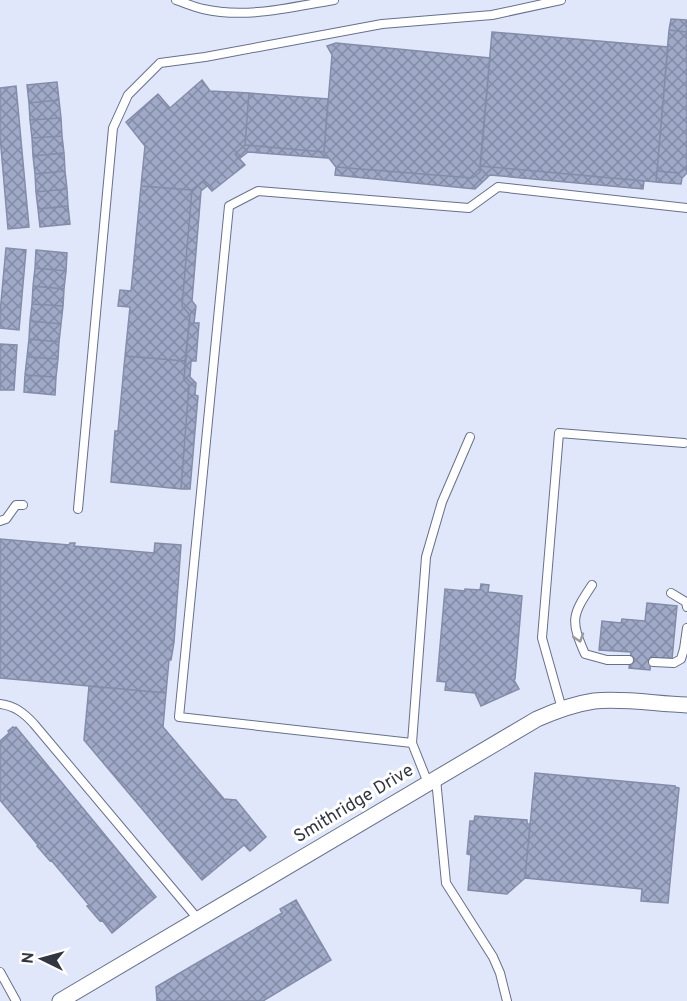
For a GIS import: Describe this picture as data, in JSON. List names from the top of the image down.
{
  "streets": {
    "street": ["Smithridge Drive"]
  },
  "north": "left"
}
